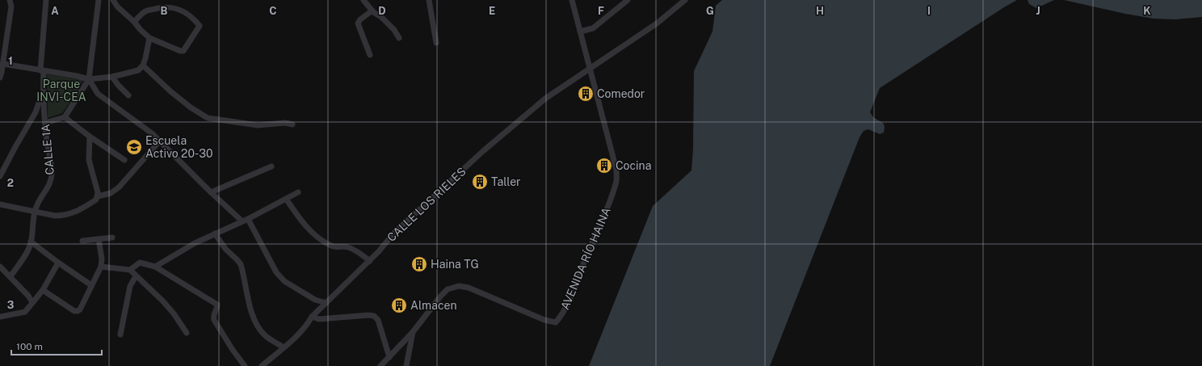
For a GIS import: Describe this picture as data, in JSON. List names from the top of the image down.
{
  "streets": {
    "street": ["CALLE 1A", "CALLE LOS RIELES", "AVENIDA RÍO HAINA"]
  },
  "crossings": [
    ["CALLE LOS RIELES", "AVENIDA RÍO HAINA"]
  ],
  "parks": ["Parque INVI-CEA"],
  "places": {
    "building": [
      "Comedor",
      "Cocina",
      "Taller",
      "Haina TG",
      "Almacen"
    ],
    "school or university": ["Escuela Activo 20-30"]
  },
  "scale_bar": "100 m",
  "grid": {
    "columns": [
      "A",
      "B",
      "C",
      "D",
      "E",
      "F",
      "G",
      "H",
      "I",
      "J",
      "K"
    ],
    "rows": ["1", "2", "3"]
  }
}
